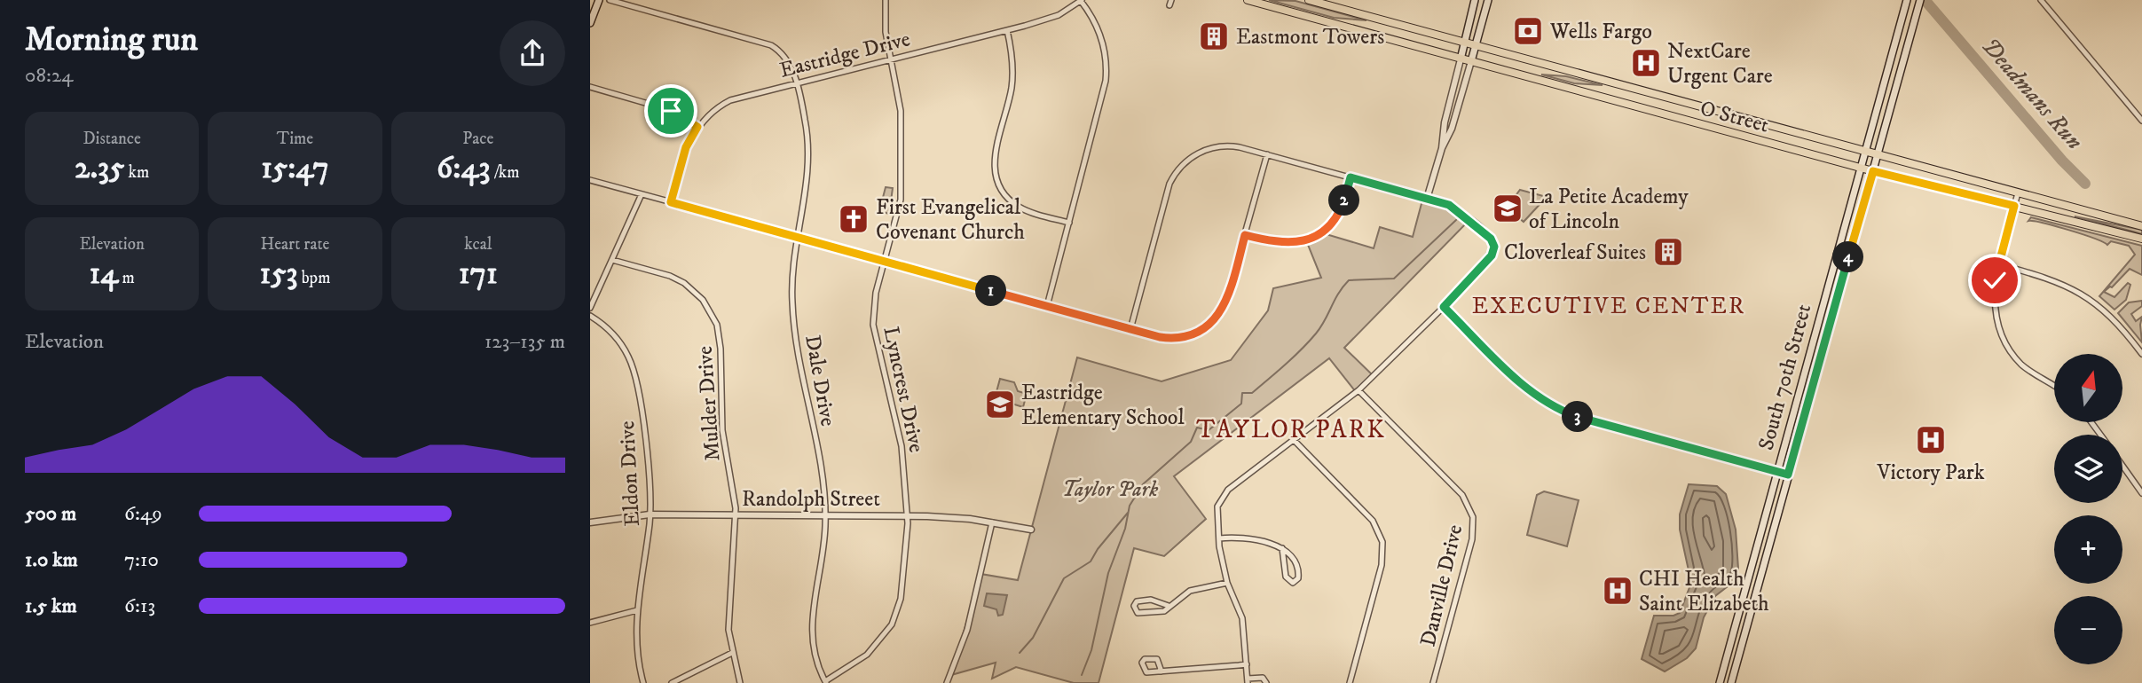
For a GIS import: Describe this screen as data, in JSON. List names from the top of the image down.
{
  "streets": {
    "main road": ["O Street", "South 70th Street"],
    "street": [
      "Eastridge Drive",
      "Dale Drive",
      "Lyncrest Drive",
      "Mulder Drive",
      "Eldon Drive",
      "Randolph Street",
      "Danville Drive"
    ]
  },
  "crossings": [
    ["Eastridge Drive", "Dale Drive"],
    ["Eastridge Drive", "Lyncrest Drive"],
    ["O Street", "South 70th Street"],
    ["Dale Drive", "Lyncrest Drive"],
    ["Dale Drive", "Randolph Street"],
    ["Lyncrest Drive", "Randolph Street"],
    ["Mulder Drive", "Randolph Street"],
    ["Eldon Drive", "Randolph Street"]
  ],
  "districts": ["EXECUTIVE CENTER", "TAYLOR PARK"],
  "water": ["Deadmans Run"],
  "parks": ["Taylor Park"],
  "places": {
    "bank": ["Wells Fargo"],
    "building": ["Eastmont Towers", "Cloverleaf Suites"],
    "hospital": ["NextCare Urgent Care", "Victory Park", "CHI Health Saint Elizabeth"],
    "school or university": ["La Petite Academy of Lincoln", "Eastridge Elementary School"],
    "church": ["First Evangelical Covenant Church"]
  },
  "north": "top",
  "page": {
    "heading": ["Morning run", "08:24"],
    "stats": [
      ["Distance", "2.35 km"],
      ["Time", "15:47"],
      ["Pace", "6:43 /km"],
      ["Elevation", "14 m"],
      ["Heart rate", "153 bpm"],
      ["kcal", "171"]
    ],
    "pins": [
      "2",
      "4",
      "1",
      "3"
    ],
    "chart": ["Elevation", "123–135 m"],
    "map_buttons": ["+", "−"],
    "list": [
      {
        "name": "500 m",
        "note": "6:49"
      },
      {
        "name": "1.0 km",
        "note": "7:10"
      },
      {
        "name": "1.5 km",
        "note": "6:13"
      }
    ]
  }
}
